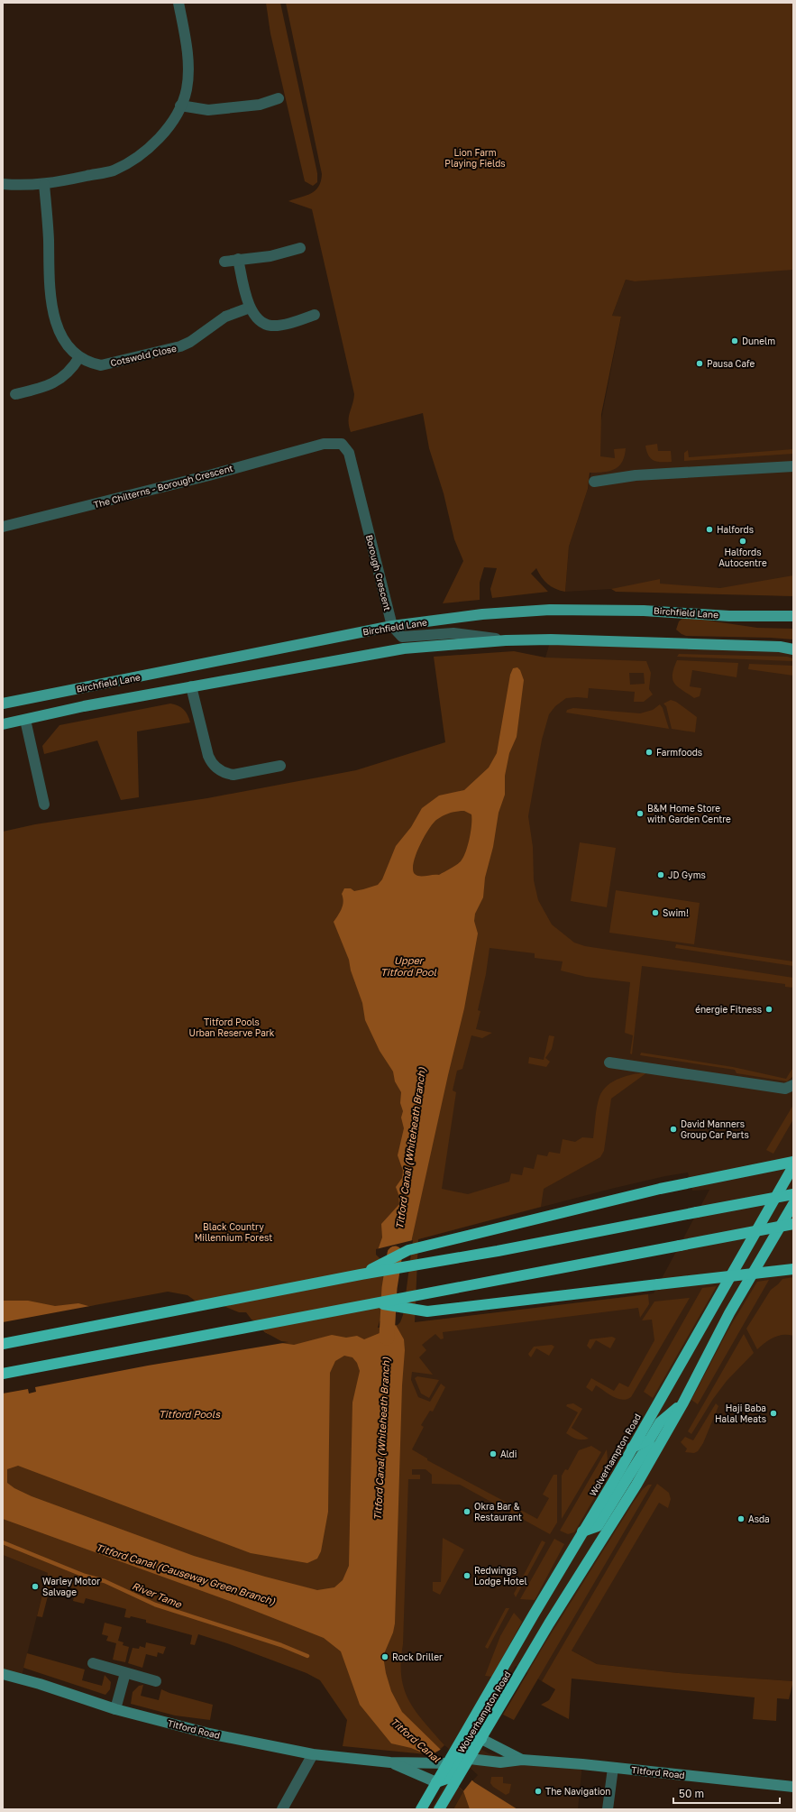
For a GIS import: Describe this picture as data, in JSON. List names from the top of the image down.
{
  "streets": {
    "highway": ["Wolverhampton Road"],
    "main road": ["Birchfield Lane"],
    "street": [
      "Cotswold Close",
      "The Chilterns - Borough Crescent",
      "Borough Crescent",
      "Titford Road"
    ]
  },
  "crossings": [
    ["The Chilterns - Borough Crescent", "Borough Crescent"],
    ["Borough Crescent", "Birchfield Lane"],
    ["Wolverhampton Road", "Titford Road"]
  ],
  "water": [
    "Upper Titford Pool",
    "Titford Canal (Whiteheath Branch)",
    "Titford Pools",
    "Titford Canal (Causeway Green Branch)",
    "River Tame",
    "Titford Canal"
  ],
  "parks": ["Lion Farm Playing Fields", "Titford Pools Urban Reserve Park", "Black Country Millennium Forest"],
  "places": [
    "Dunelm",
    "Pausa Cafe",
    "Halfords",
    "Halfords Autocentre",
    "Farmfoods",
    "B&M Home Store with Garden Centre",
    "JD Gyms",
    "Swim!",
    "énergie Fitness",
    "David Manners Group Car Parts",
    "Haji Baba Halal Meats",
    "Aldi",
    "Okra Bar & Restaurant",
    "Asda",
    "Redwings Lodge Hotel",
    "Warley Motor Salvage",
    "Rock Driller",
    "The Navigation"
  ],
  "scale_bar": "50 m"
}
